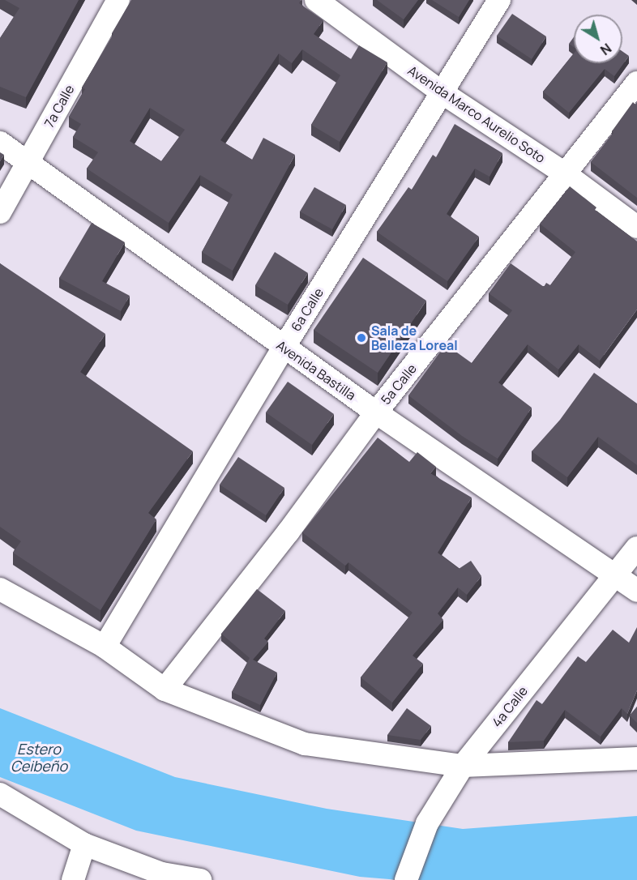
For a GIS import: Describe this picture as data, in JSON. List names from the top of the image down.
{
  "streets": {
    "street": [
      "7a Calle",
      "Avenida Marco Aurelio Soto",
      "6a Calle",
      "Avenida Bastilla",
      "5a Calle",
      "4a Calle"
    ]
  },
  "crossings": [
    ["7a Calle", "Avenida Bastilla"],
    ["Avenida Marco Aurelio Soto", "6a Calle"],
    ["Avenida Marco Aurelio Soto", "5a Calle"],
    ["6a Calle", "Avenida Bastilla"],
    ["Avenida Bastilla", "5a Calle"],
    ["Avenida Bastilla", "4a Calle"]
  ],
  "water": ["Estero Ceibeño"],
  "places": ["Sala de Belleza Loreal"],
  "north": "bottom right"
}
